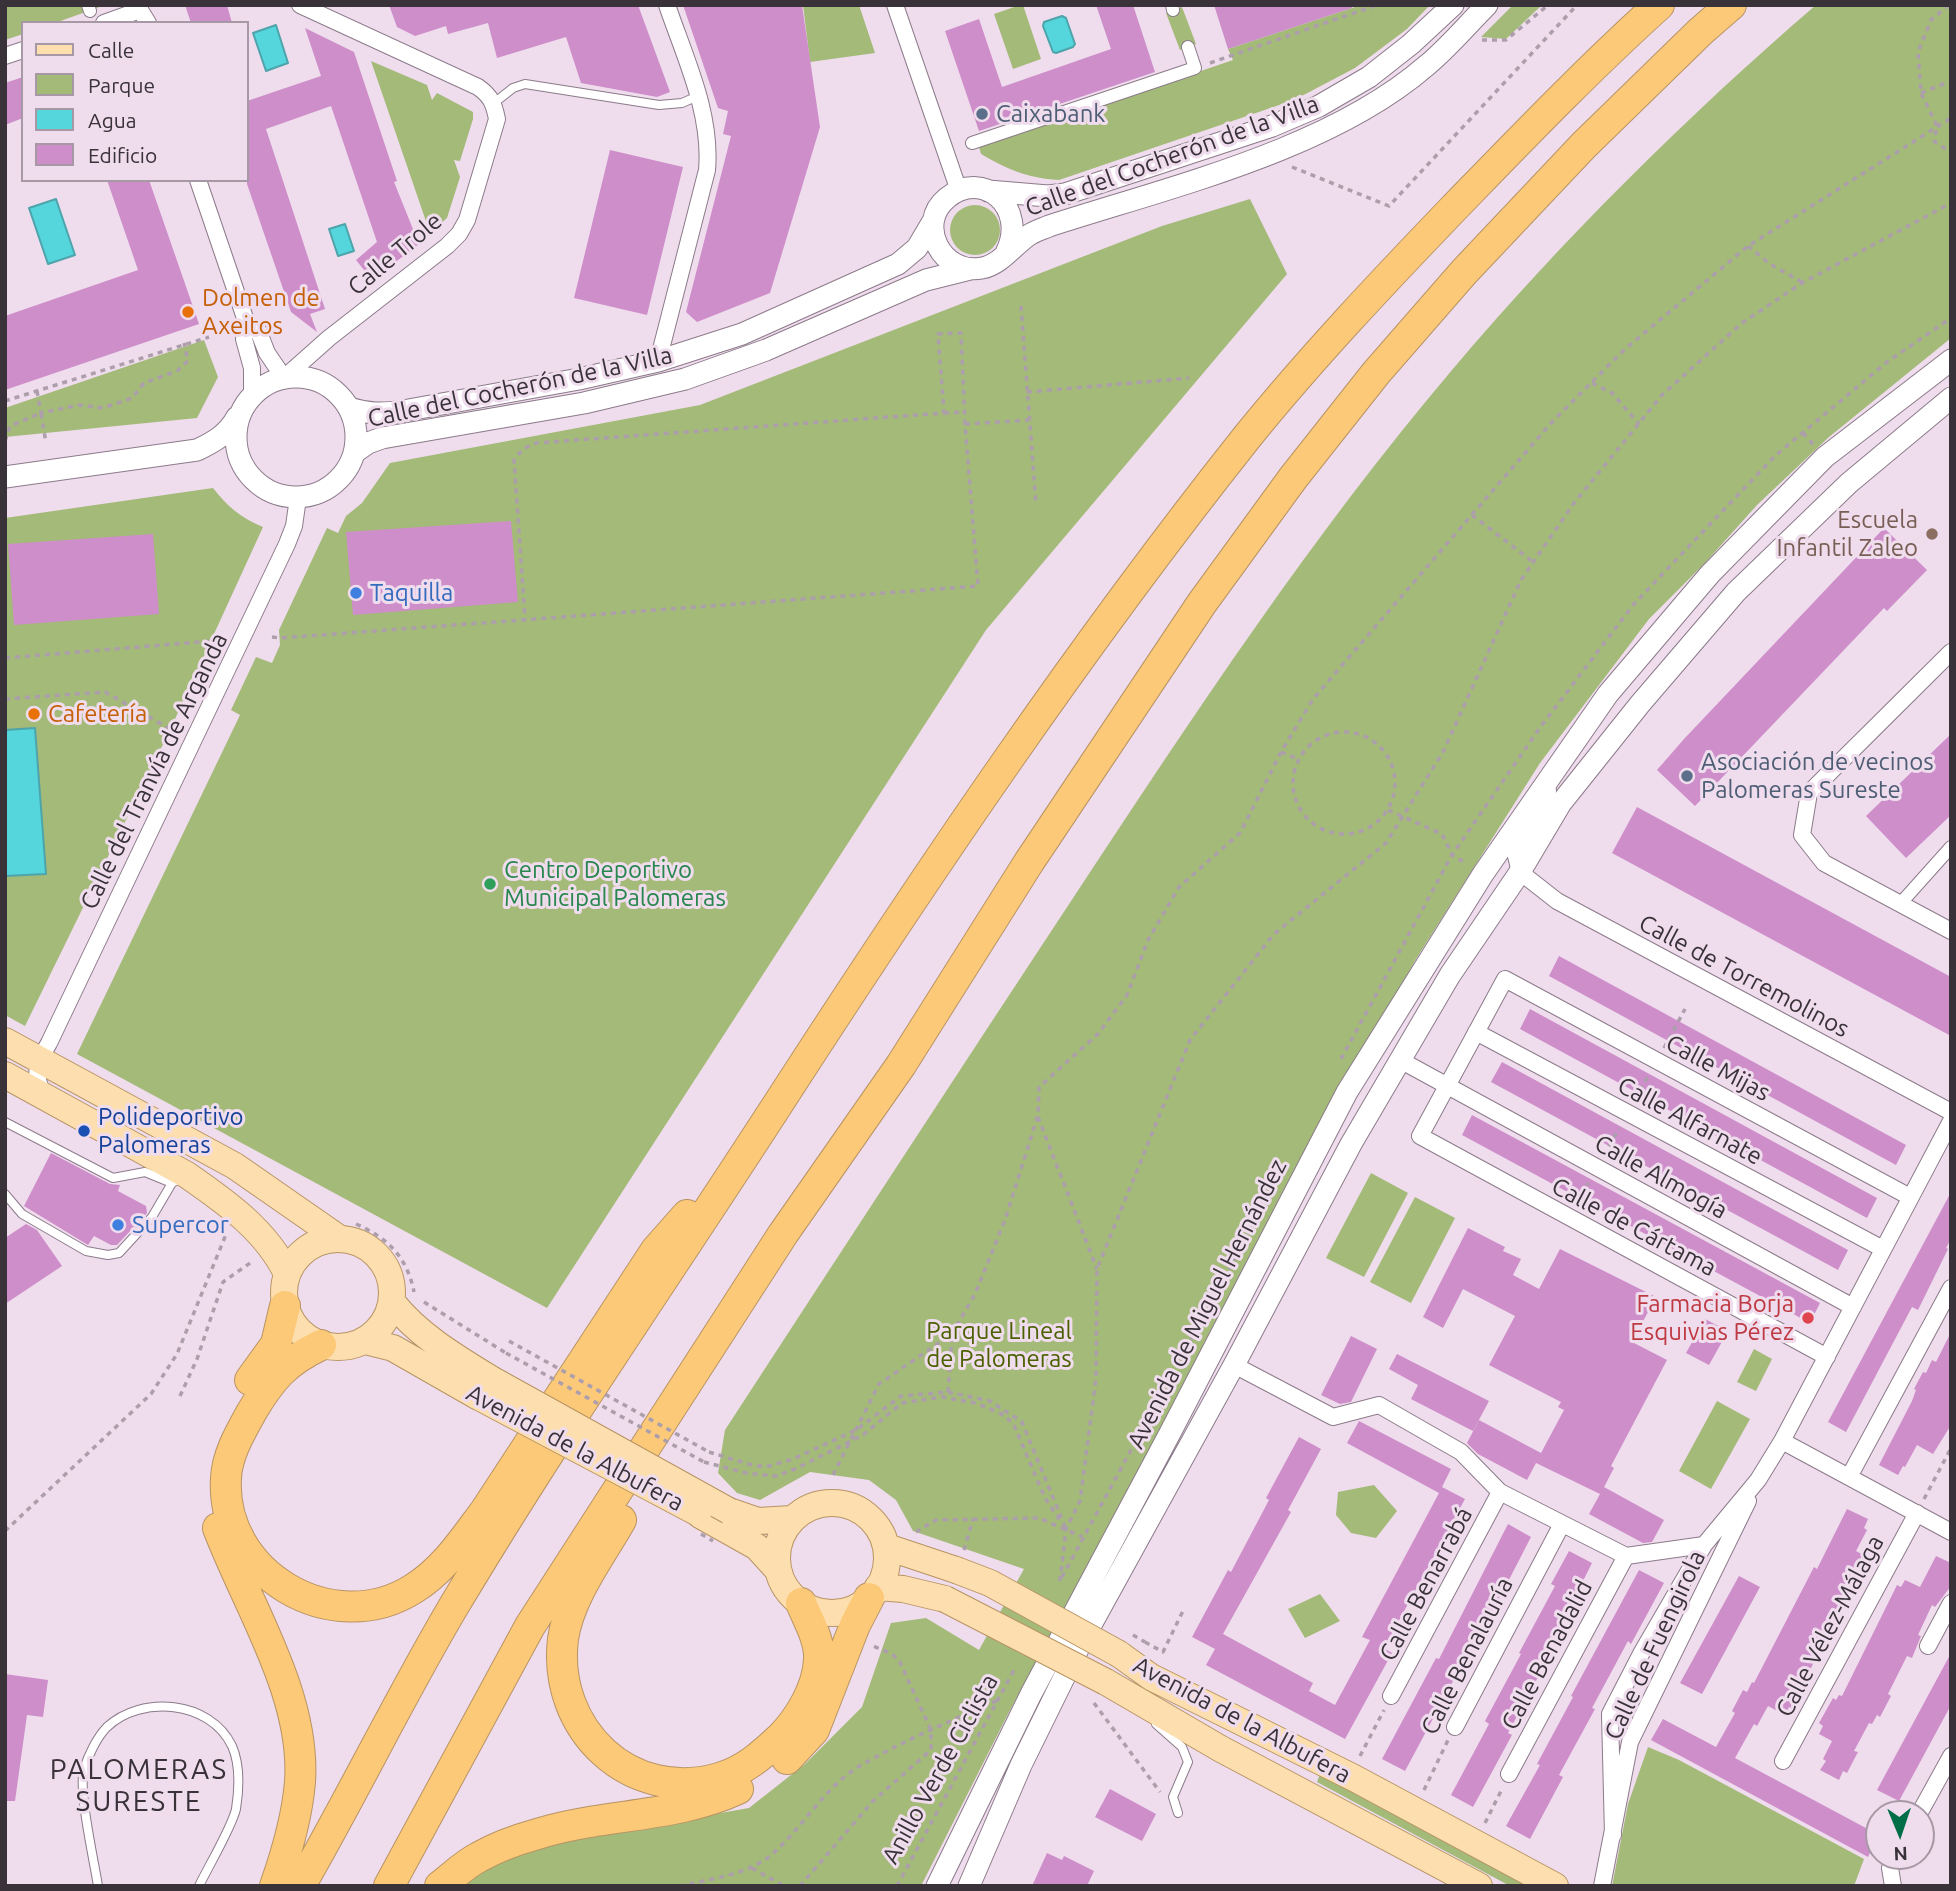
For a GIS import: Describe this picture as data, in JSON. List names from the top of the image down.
{
  "streets": {
    "main road": ["Avenida de la Albufera"],
    "street": [
      "Calle del Cocherón de la Villa",
      "Calle Trole",
      "Calle del Tranvía de Arganda",
      "Calle de Torremolinos",
      "Calle Mijas",
      "Calle Alfarnate",
      "Calle Almogía",
      "Calle de Cártama",
      "Avenida de Miguel Hernández",
      "Calle Benarrabá",
      "Calle Vélez-Málaga",
      "Calle de Fuengirola",
      "Calle Benadalid",
      "Calle Benalauría"
    ],
    "path": ["Anillo Verde Ciclista"]
  },
  "crossings": [
    ["Calle del Cocherón de la Villa", "Calle Trole"],
    ["Calle del Cocherón de la Villa", "Calle del Tranvía de Arganda"],
    ["Calle Trole", "Calle del Tranvía de Arganda"],
    ["Calle de Torremolinos", "Avenida de Miguel Hernández"],
    ["Calle Mijas", "Calle Alfarnate"],
    ["Calle Mijas", "Calle de Fuengirola"],
    ["Calle Alfarnate", "Calle de Fuengirola"],
    ["Calle Almogía", "Calle de Cártama"],
    ["Calle Almogía", "Avenida de Miguel Hernández"],
    ["Calle Almogía", "Calle de Fuengirola"],
    ["Calle de Cártama", "Calle de Fuengirola"],
    ["Avenida de la Albufera", "Calle Benalauría"]
  ],
  "districts": ["PALOMERAS SURESTE"],
  "parks": ["Parque Lineal de Palomeras"],
  "places": [
    "Caixabank",
    "Dolmen de Axeitos",
    "Escuela Infantil Zaleo",
    "Taquilla",
    "Cafetería",
    "Asociación de vecinos Palomeras Sureste",
    "Centro Deportivo Municipal Palomeras",
    "Polideportivo Palomeras",
    "Supercor",
    "Farmacia Borja Esquivias Pérez"
  ],
  "legend": [
    "Calle",
    "Parque",
    "Agua",
    "Edificio"
  ],
  "north": "bottom"
}
